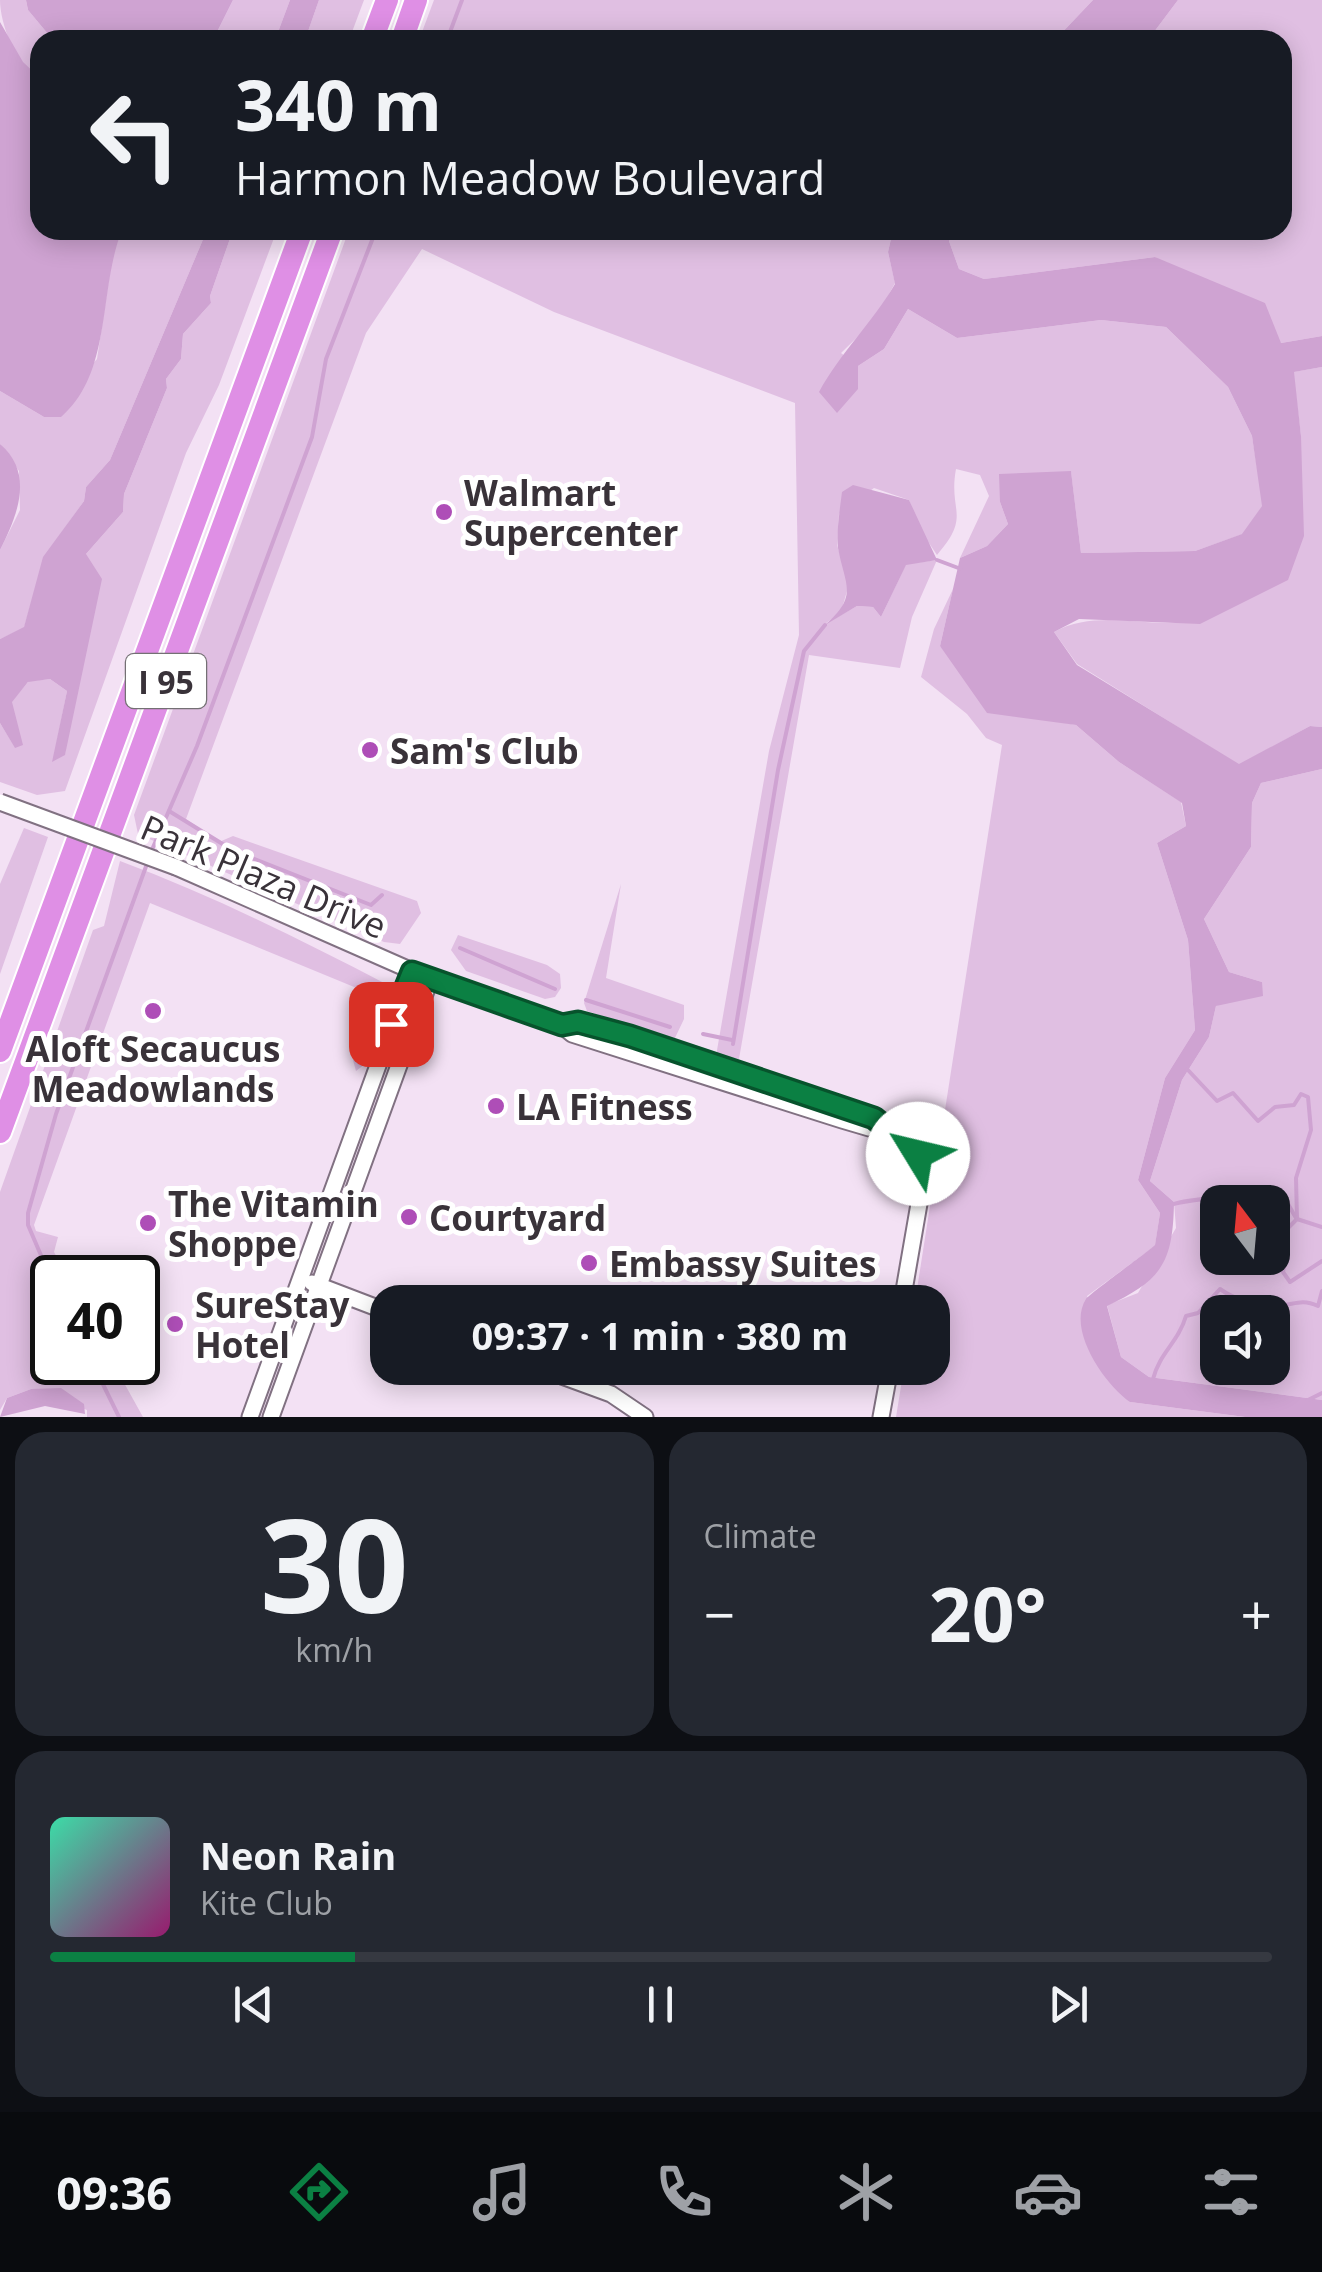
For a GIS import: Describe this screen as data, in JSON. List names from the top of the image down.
{
  "streets": {
    "highway": ["I 95"],
    "street": ["Park Plaza Drive"]
  },
  "places": [
    "Walmart Supercenter",
    "Sam's Club",
    "Aloft Secaucus Meadowlands",
    "LA Fitness",
    "Courtyard",
    "The Vitamin Shoppe",
    "Embassy Suites",
    "SureStay Hotel"
  ],
  "north": "top",
  "page": {
    "turn": ["340 m", "Harmon Meadow Boulevard"],
    "limit": "40",
    "trip": "09:37 · 1 min · 380 m",
    "tile": [
      ["30", "km/h"],
      "Climate"
    ],
    "heat": ["−", "20°", "+"],
    "song": ["Neon Rain", "Kite Club"],
    "tabs": "09:36"
  }
}
